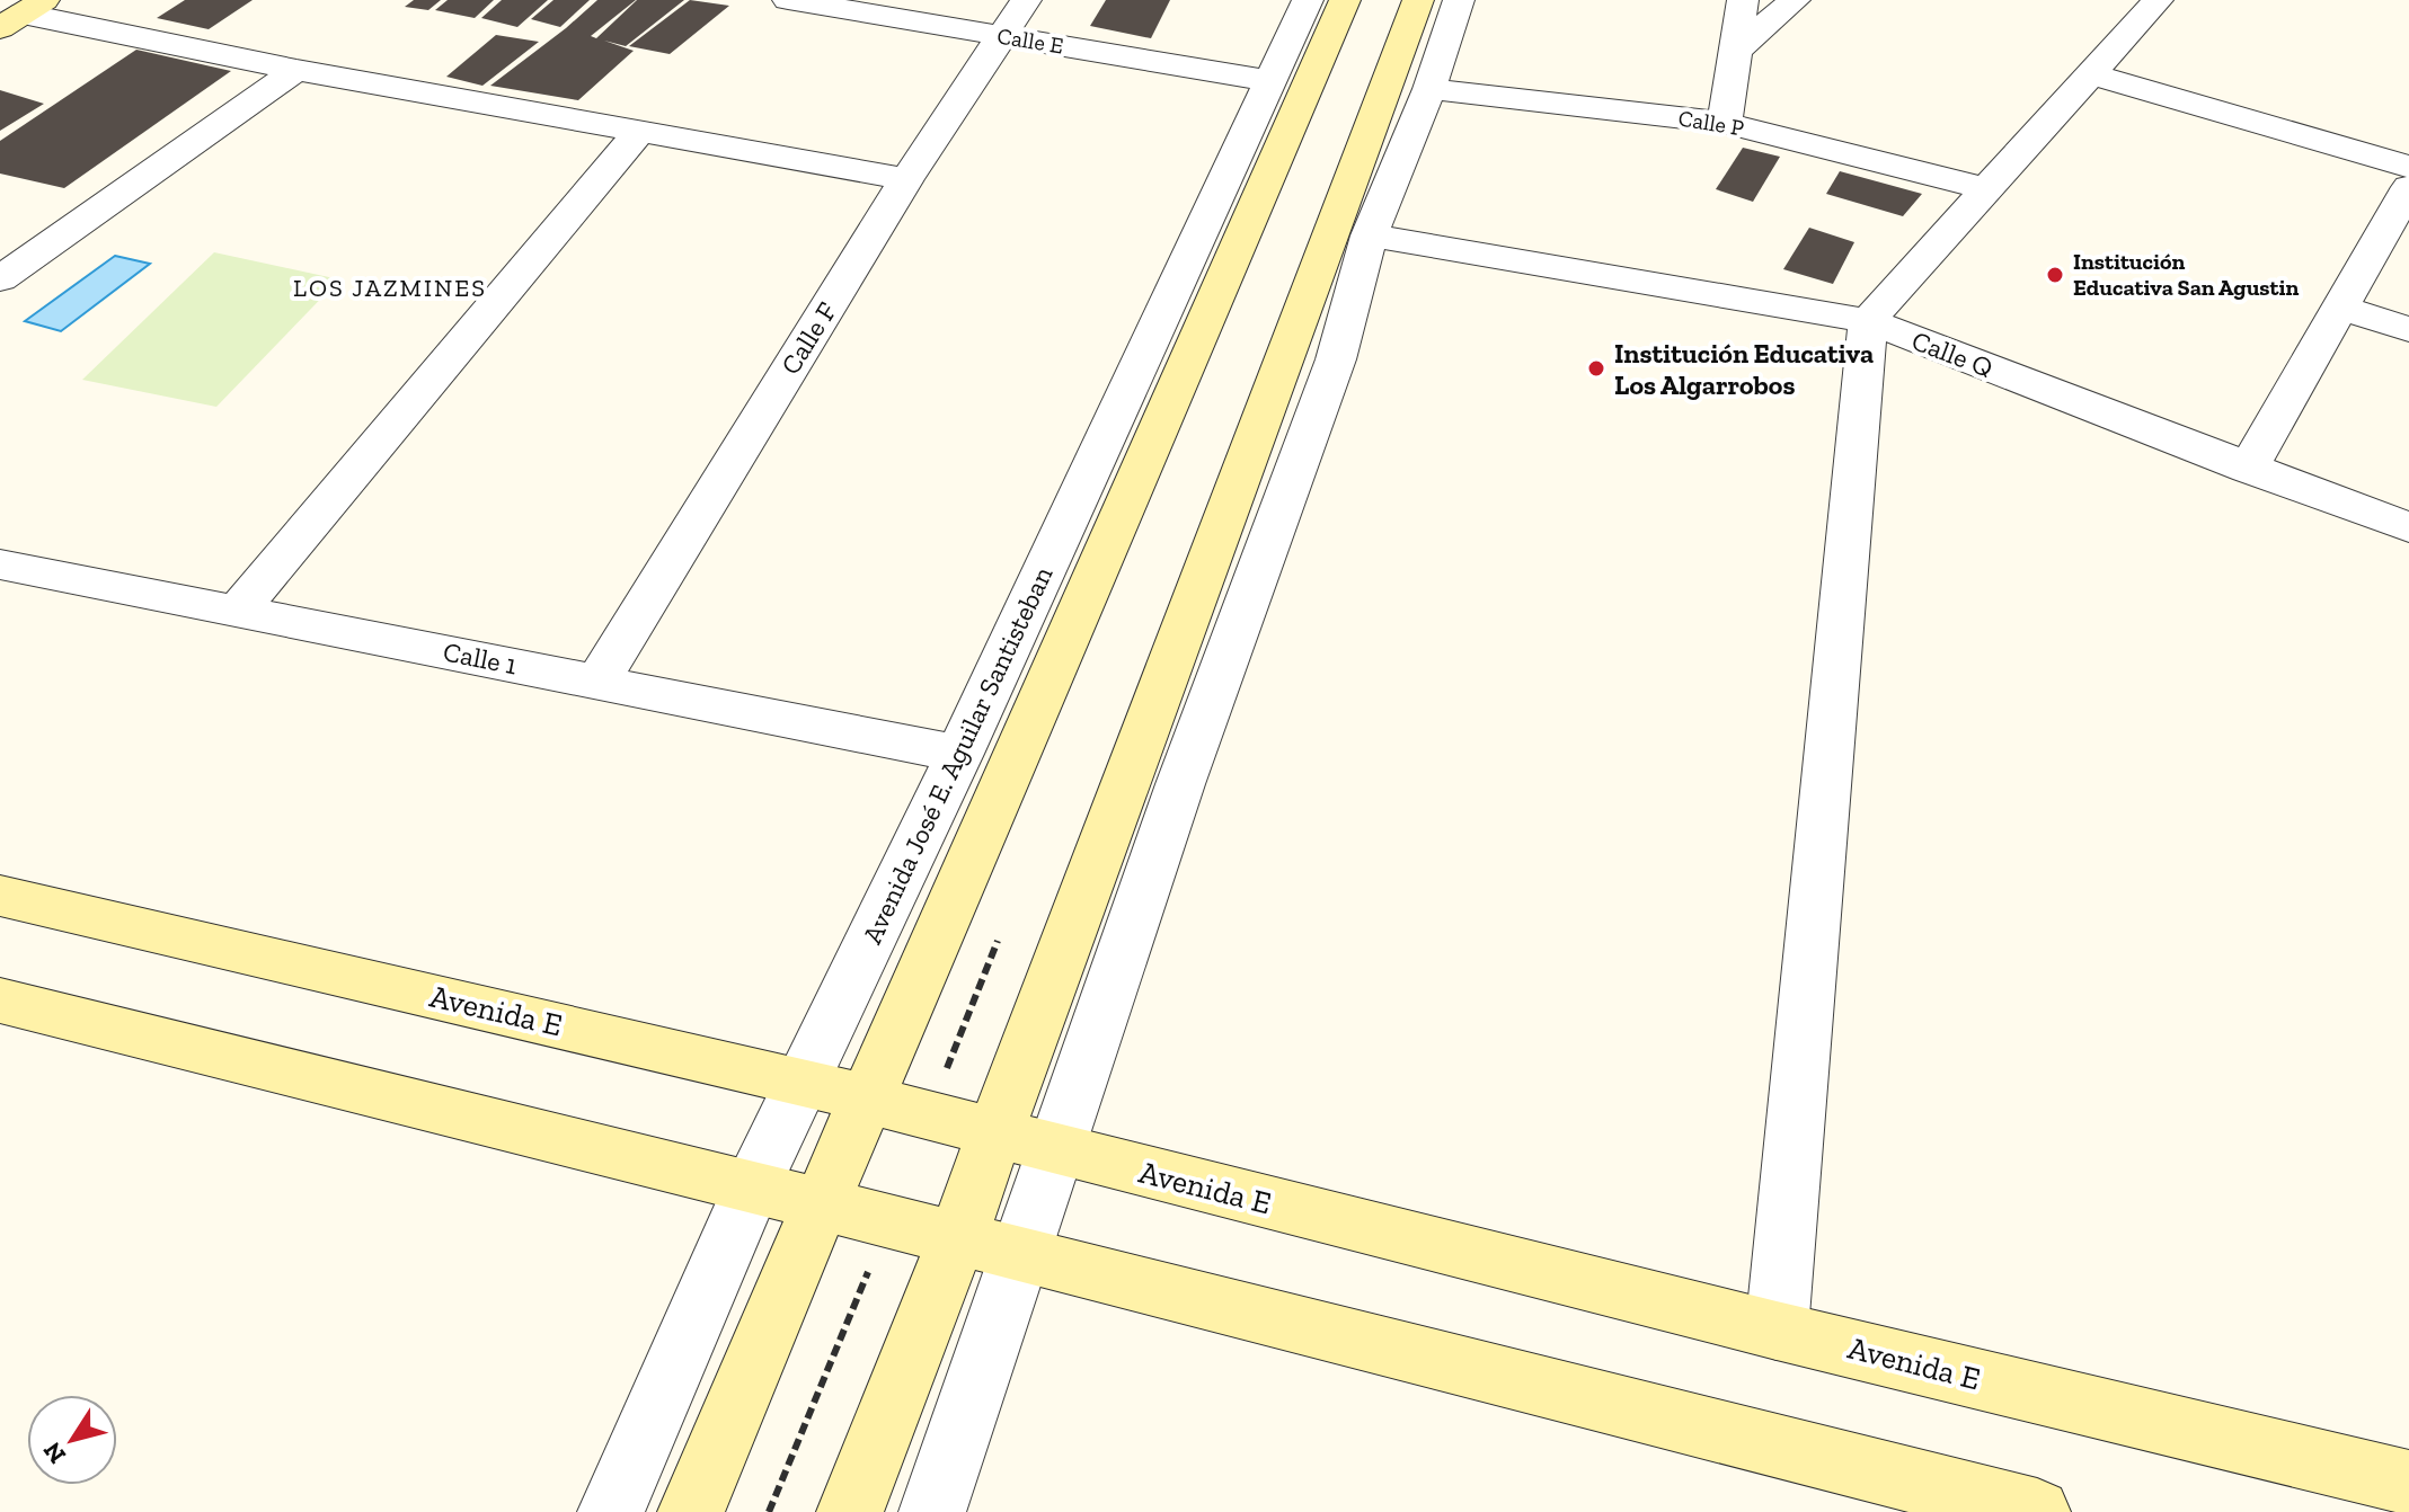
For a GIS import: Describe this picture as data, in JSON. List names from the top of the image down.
{
  "streets": {
    "main road": ["Avenida José E. Aguilar Santisteban", "Avenida E"],
    "street": [
      "Calle E",
      "Calle P",
      "Calle F",
      "Calle Q",
      "Calle 1"
    ]
  },
  "crossings": [
    ["Calle E", "Calle F"],
    ["Calle E", "Avenida José E. Aguilar Santisteban"],
    ["Calle F", "Calle 1"],
    ["Calle 1", "Avenida José E. Aguilar Santisteban"],
    ["Avenida José E. Aguilar Santisteban", "Avenida E"]
  ],
  "districts": ["LOS JAZMINES"],
  "places": ["Institución Educativa San Agustin", "Institución Educativa Los Algarrobos"],
  "north": "bottom left"
}
